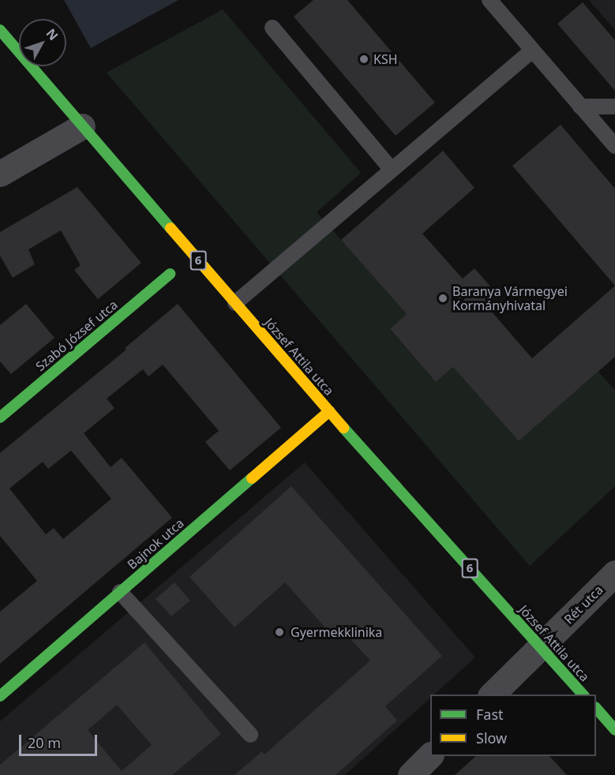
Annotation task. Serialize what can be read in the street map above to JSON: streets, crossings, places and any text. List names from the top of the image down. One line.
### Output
{"streets":{"main road":["6","Szabó József utca","József Attila utca","Bajnok utca"],"street":["Rét utca"]},"crossings":[["József Attila utca","Bajnok utca"],["József Attila utca","Rét utca"]],"places":["KSH","Baranya Vármegyei Kormányhivatal","Gyermekklinika"],"legend":["Fast","Slow"],"scale_bar":"20 m","north":"top right"}
